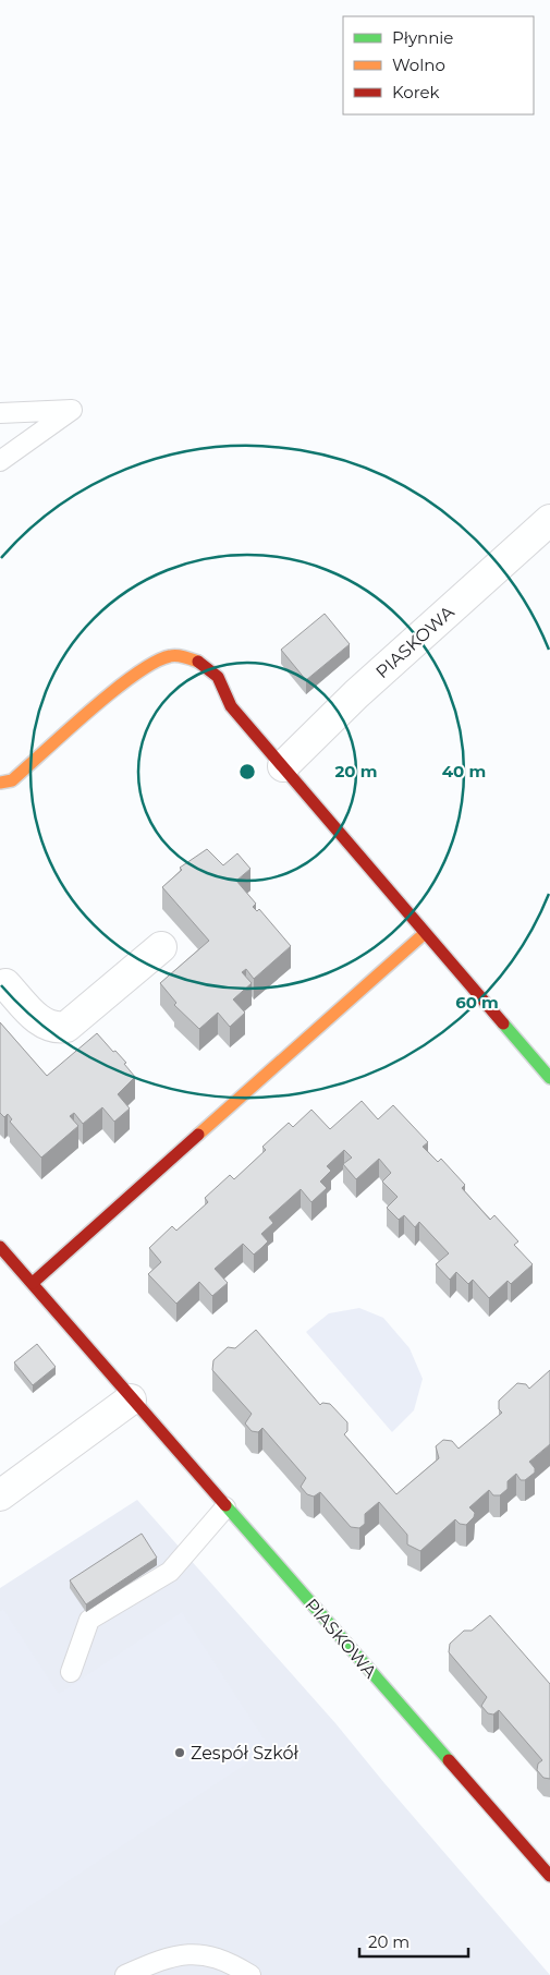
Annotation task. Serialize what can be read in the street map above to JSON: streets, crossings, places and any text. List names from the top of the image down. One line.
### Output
{"streets":{"street":["PIASKOWA"]},"places":["Zespół Szkół"],"legend":["Płynnie","Wolno","Korek"],"scale_bar":"20 m","rings":["20 m","40 m","60 m"]}
